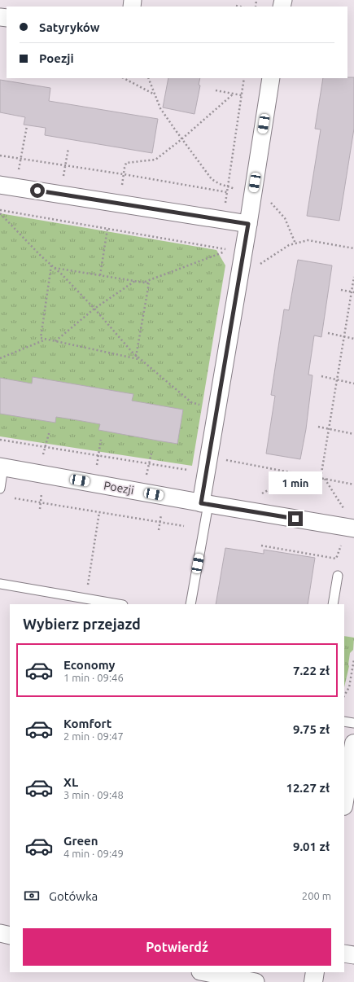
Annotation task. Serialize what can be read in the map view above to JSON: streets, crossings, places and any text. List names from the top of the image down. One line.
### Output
{"streets":{"street":["Poezji"]},"page":{"banner":["Satyryków","Poezji"],"bubble":"1 min","heading":"Wybierz przejazd","list":[{"name":"Economy","note":"1 min · 09:46","value":"7.22 zł"},{"name":"Komfort","note":"2 min · 09:47","value":"9.75 zł"},{"name":"XL","note":"3 min · 09:48","value":"12.27 zł"},{"name":"Green","note":"4 min · 09:49","value":"9.01 zł"}],"pay":["Gotówka","200 m"],"buttons":"Potwierdź"}}
